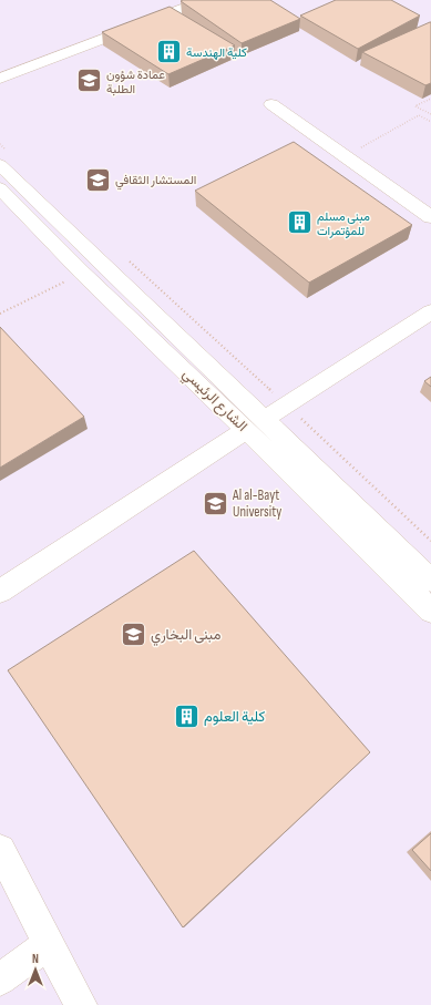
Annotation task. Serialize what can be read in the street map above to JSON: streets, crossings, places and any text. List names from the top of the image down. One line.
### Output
{"streets":{"street":["الشارع الرئيسي"]},"places":{"building":["كلية الهندسة","مبنى مسلم للمؤتمرات","كلية العلوم"],"school or university":["عمادة شؤون الطلبة","المستشار الثقافي","Al al-Bayt University","مبنى البخاري"]},"north":"top"}
